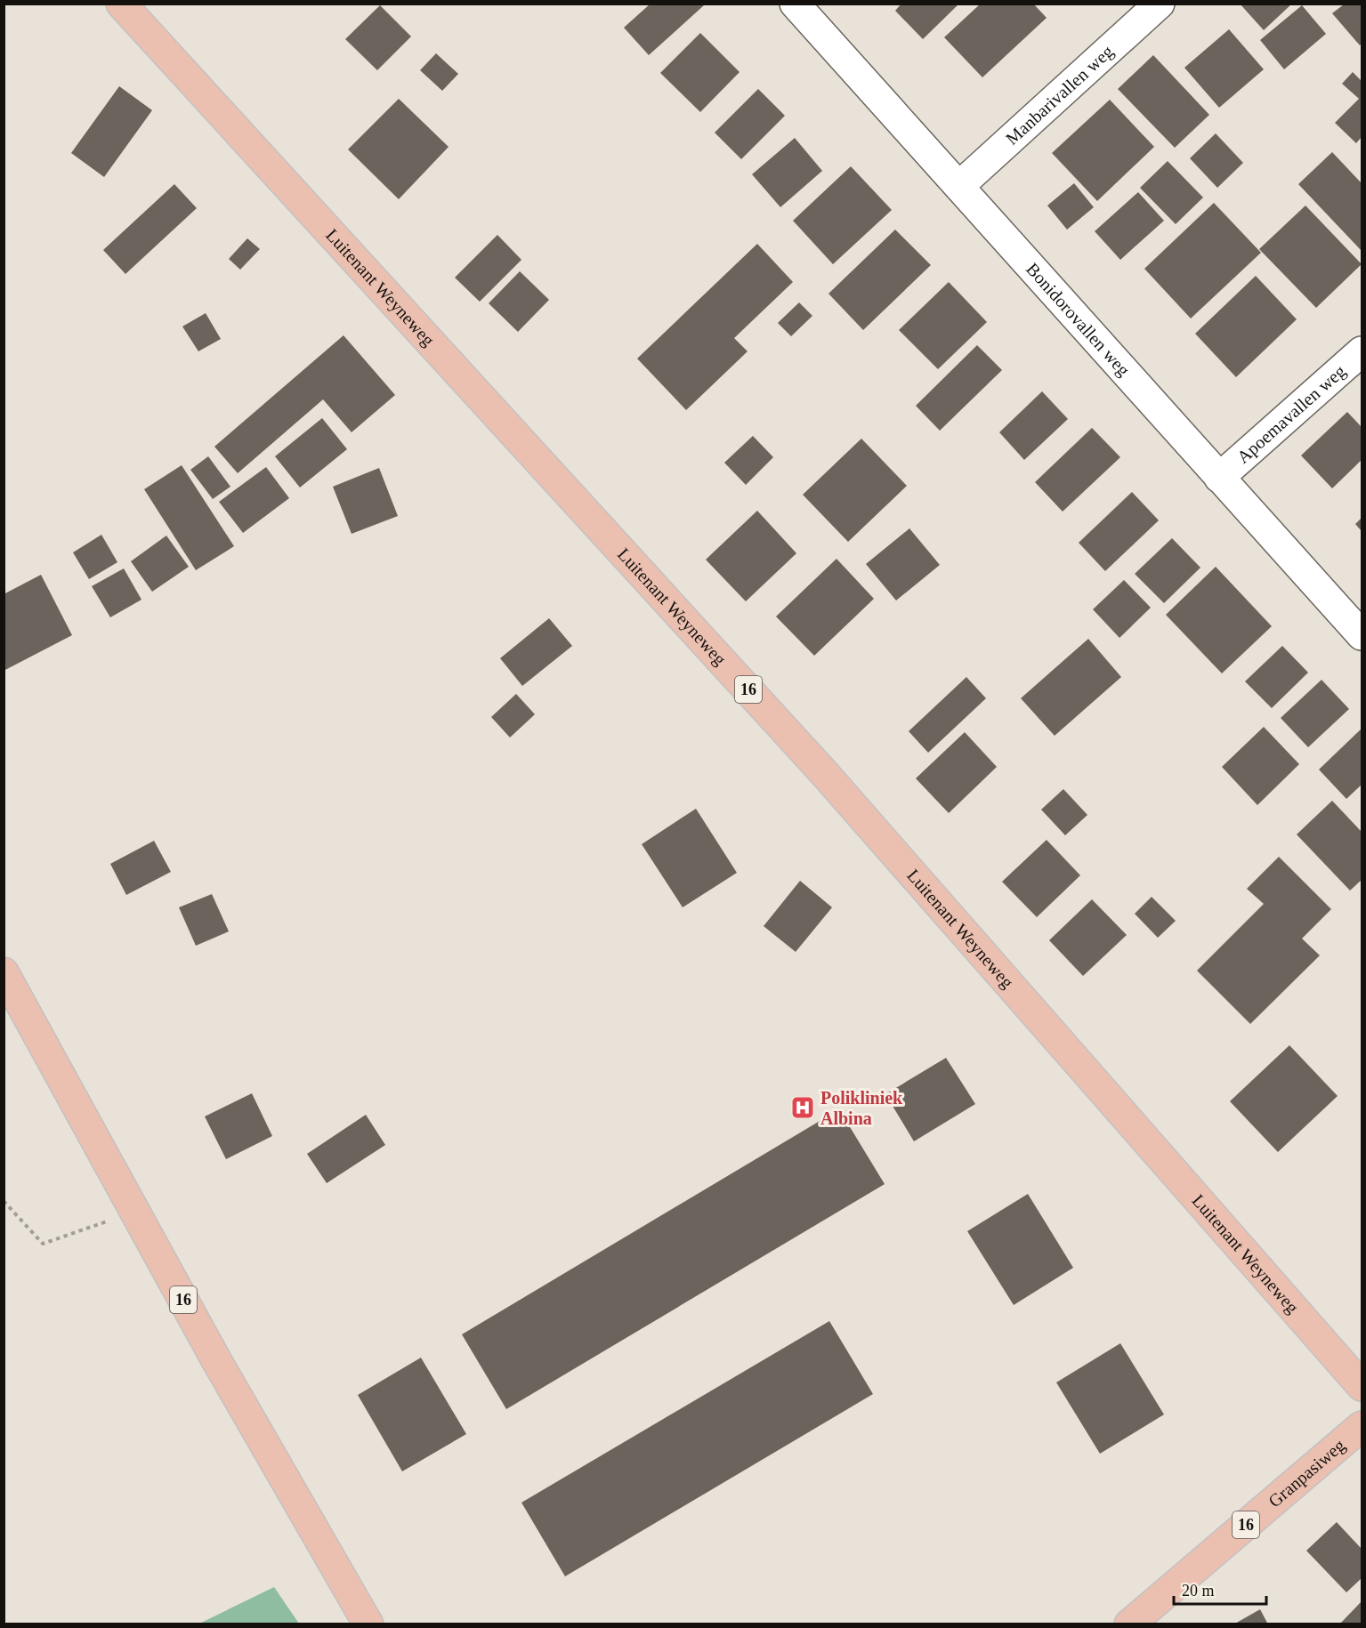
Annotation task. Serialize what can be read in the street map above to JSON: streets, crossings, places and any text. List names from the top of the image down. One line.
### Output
{"streets":{"main road":["Luitenant Weyneweg","16","Granpasiweg"],"street":["Manbarivallen weg","Bonidorovallen weg","Apoemavallen weg"]},"crossings":[["Manbarivallen weg","Bonidorovallen weg"],["Bonidorovallen weg","Apoemavallen weg"]],"places":{"hospital":["Polikliniek Albina"]},"scale_bar":"20 m"}
